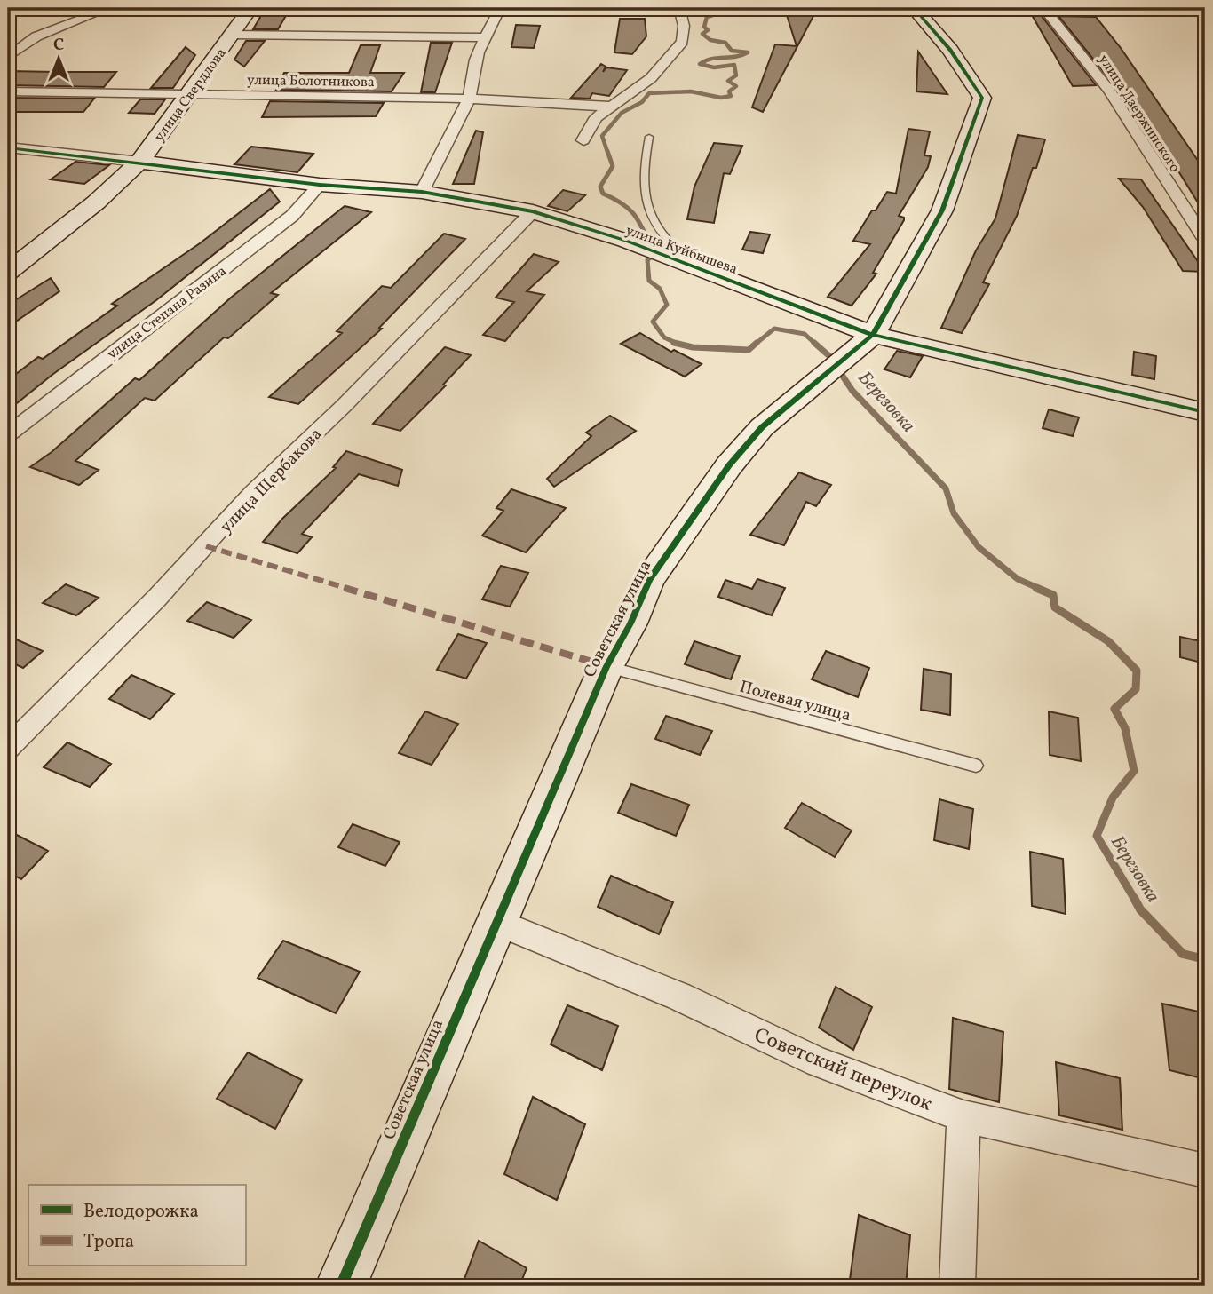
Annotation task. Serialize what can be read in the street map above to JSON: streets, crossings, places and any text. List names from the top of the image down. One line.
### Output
{"streets":{"street":["улица Болотникова","улица Свердлова","улица Дзержинского","улица Куйбышева","улица Степана Разина","улица Щербакова","Советская улица","Советский переулок"],"lane":["Полевая улица"]},"crossings":[["улица Болотникова","улица Свердлова"],["улица Свердлова","улица Куйбышева"],["улица Куйбышева","улица Степана Разина"],["улица Куйбышева","улица Щербакова"],["улица Куйбышева","Советская улица"],["Советская улица","Полевая улица"],["Советская улица","Советский переулок"]],"water":["Березовка"],"legend":["Велодорожка","Тропа"],"north":"top"}
